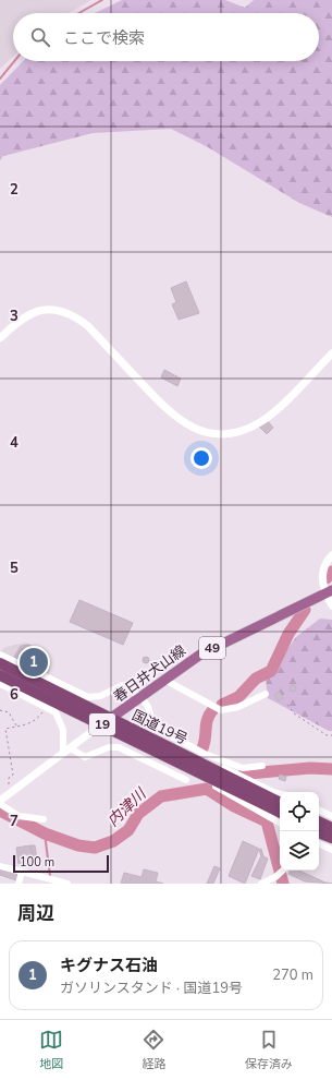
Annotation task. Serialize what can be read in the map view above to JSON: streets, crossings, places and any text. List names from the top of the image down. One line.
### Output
{"streets":{"highway":["19","国道19号"],"main road":["49","春日井犬山線"]},"crossings":[["春日井犬山線","国道19号"]],"water":["内津川"],"scale_bar":"100 m","page":{"search":"ここで検索","pins":"1","scale":"100 m","heading":"周辺","list":[{"mark":"1","name":"キグナス石油","note":"ガソリンスタンド · 国道19号","value":"270 m"}],"nav":["地図","経路","保存済み"]},"grid":{"rows":["2","3","4","5","6","7"]}}
